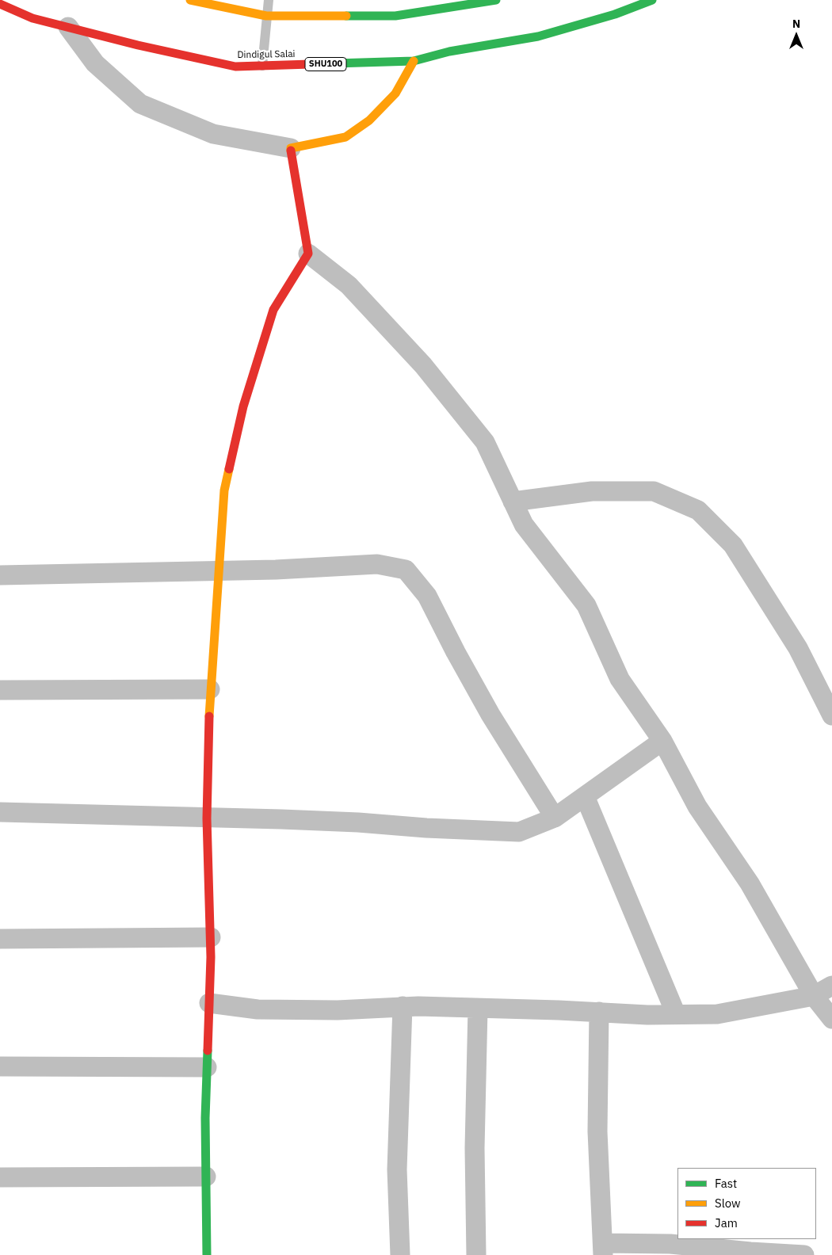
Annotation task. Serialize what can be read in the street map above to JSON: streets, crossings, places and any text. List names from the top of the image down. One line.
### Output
{"streets":{"street":["Dindigul Salai","SHU100"]},"legend":["Fast","Slow","Jam"],"north":"top"}
